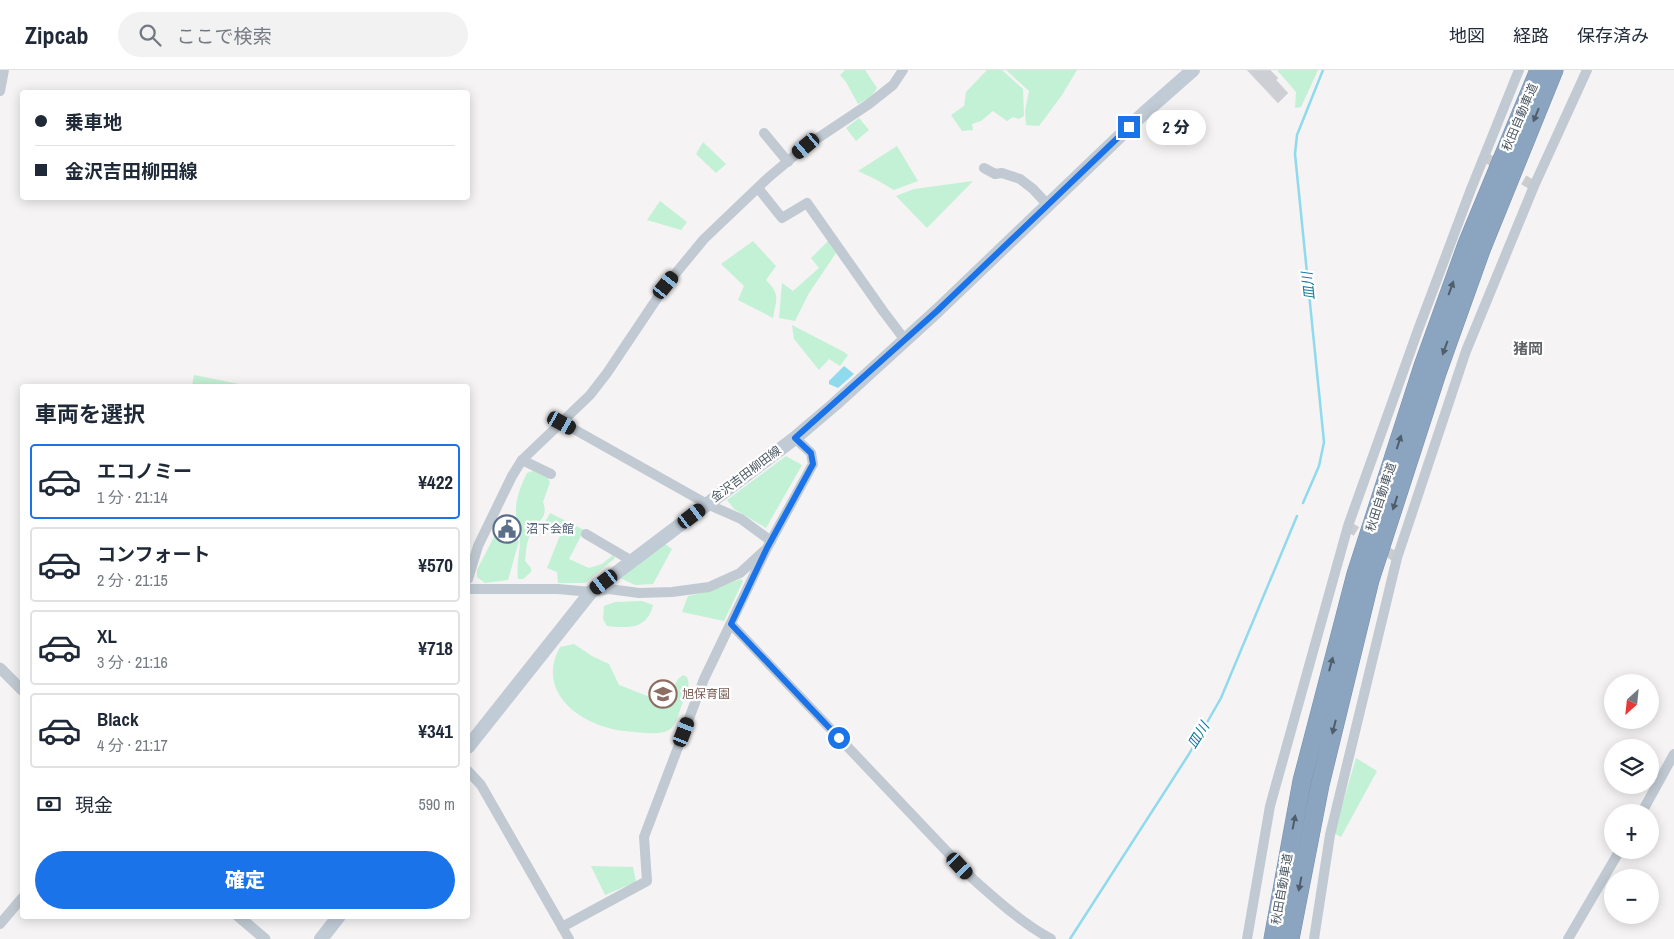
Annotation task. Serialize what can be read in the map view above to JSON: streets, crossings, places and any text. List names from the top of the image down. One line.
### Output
{"streets":{"highway":["秋田自動車道"],"main road":["金沢吉田柳田線"]},"districts":["猪岡"],"water":["皿川"],"places":{"public building":["沼下会館"],"school or university":["旭保育園"]},"north":"bottom left","page":{"header":"Zipcab","search":"ここで検索","nav":["地図","経路","保存済み"],"banner":["乗車地","金沢吉田柳田線"],"bubble":"2 分","heading":"車両を選択","list":[{"name":"エコノミー","note":"1 分 · 21:14","value":"¥422"},{"name":"コンフォート","note":"2 分 · 21:15","value":"¥570"},{"name":"XL","note":"3 分 · 21:16","value":"¥718"},{"name":"Black","note":"4 分 · 21:17","value":"¥341"}],"map_buttons":["+","−"],"pay":["現金","590 m"],"buttons":"確定"}}
